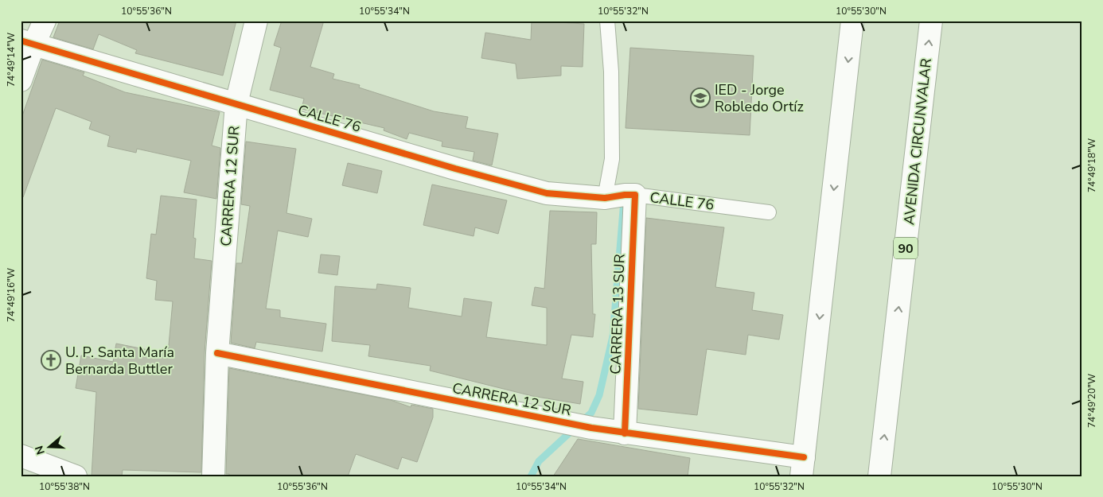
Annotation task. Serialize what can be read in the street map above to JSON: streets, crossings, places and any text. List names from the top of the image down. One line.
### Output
{"streets":{"main road":["CALLE 76","AVENIDA CIRCUNVALAR","CARRERA 12 SUR","90","CARRERA 13 SUR"]},"crossings":[["CALLE 76","CARRERA 12 SUR"],["CALLE 76","CARRERA 13 SUR"],["CARRERA 12 SUR","CARRERA 13 SUR"]],"places":{"school or university":["IED - Jorge Robledo Ortíz"],"church":["U. P. Santa María Bernarda Buttler"]},"north":"left","coordinates":["10°55'36\"N","10°55'34\"N","10°55'32\"N","10°55'30\"N","74°49'14\"W","74°49'18\"W","74°49'16\"W","74°49'20\"W","10°55'38\"N"]}
